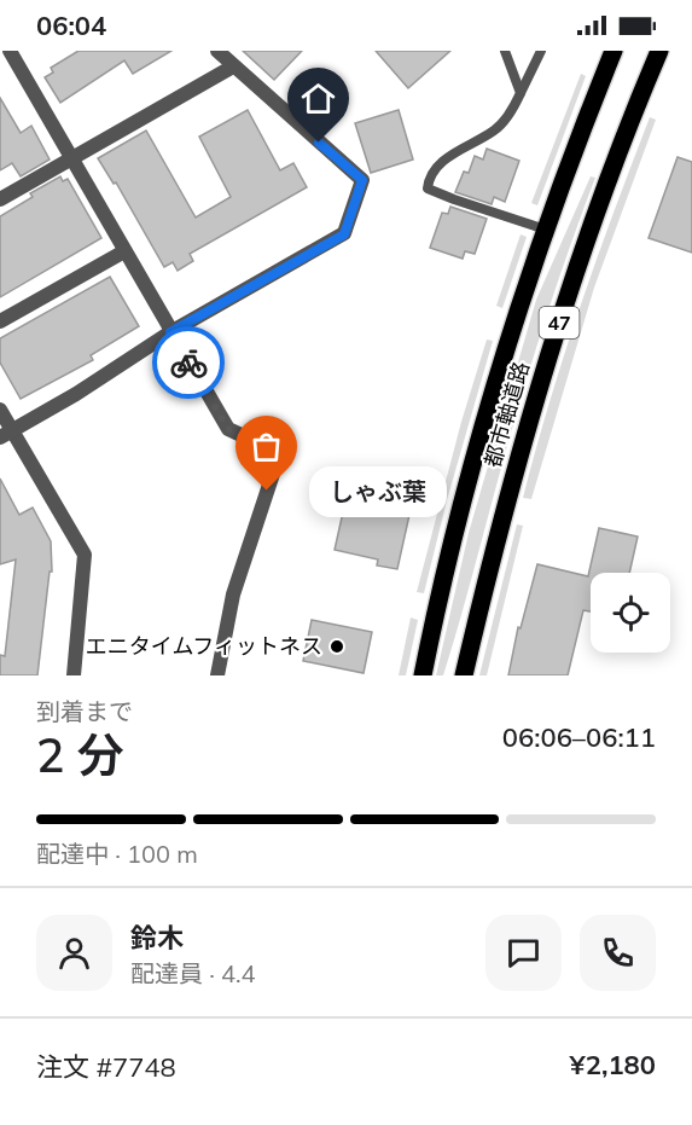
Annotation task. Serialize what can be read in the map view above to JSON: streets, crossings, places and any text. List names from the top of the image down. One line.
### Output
{"streets":{"main road":["47","都市軸道路"]},"places":["しゃぶ葉","エニタイムフィットネス"],"page":{"status":"06:04","bubble":"しゃぶ葉","heading":["2 分","到着まで","06:06–06:11"],"panel":["鈴木","配達員 · 4.4","注文 #7748","¥2,180"],"bar":"配達中 · 100 m"}}
